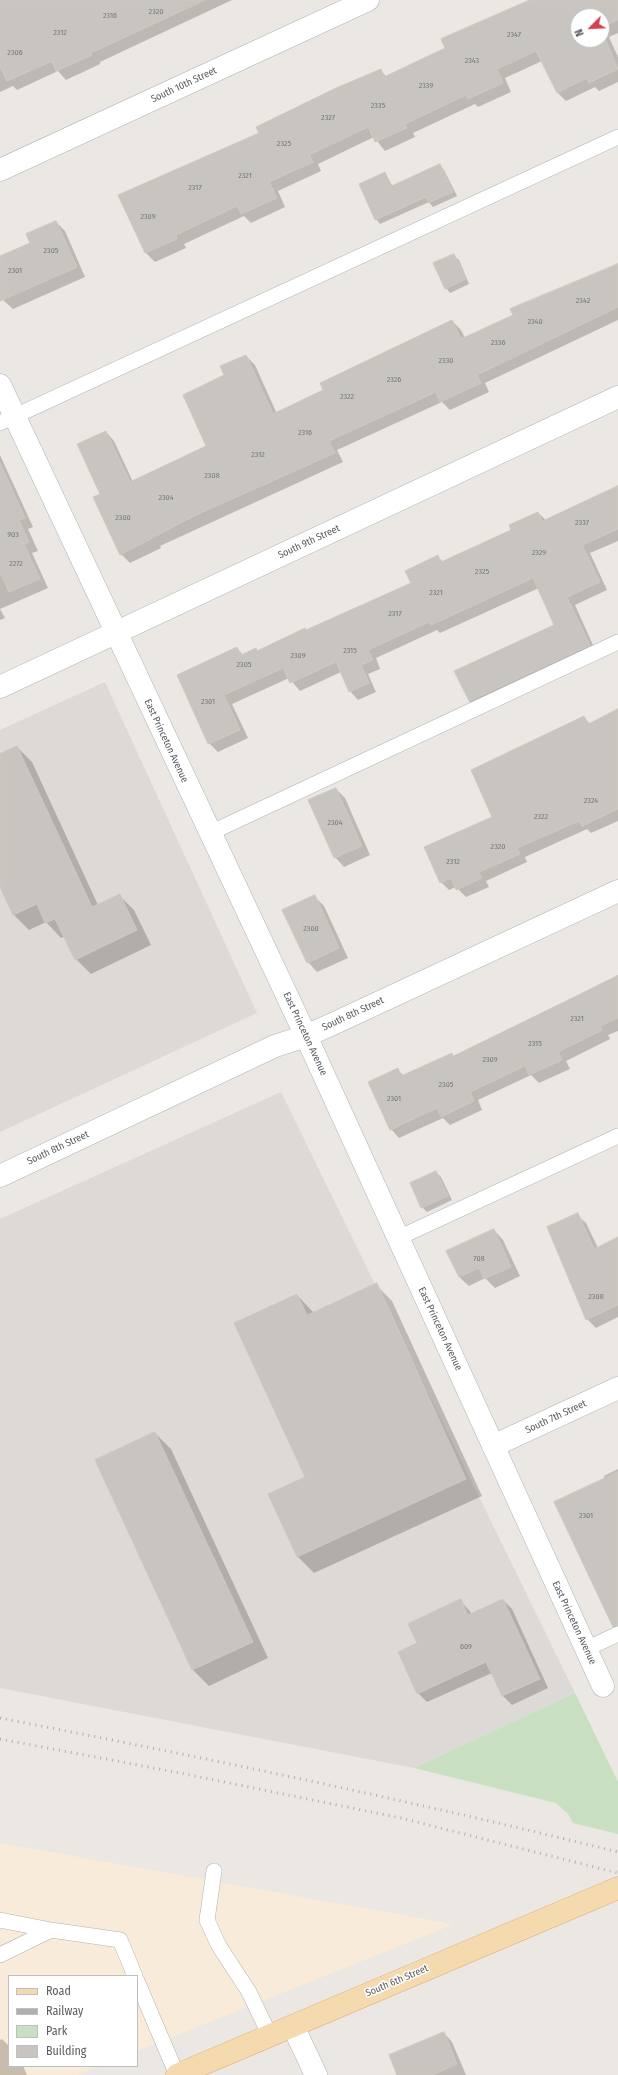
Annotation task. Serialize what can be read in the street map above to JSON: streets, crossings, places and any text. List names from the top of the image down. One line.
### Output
{"streets":{"main road":["South 6th Street"],"street":["South 10th Street","South 9th Street","East Princeton Avenue","South 8th Street","South 7th Street"]},"crossings":[["South 9th Street","East Princeton Avenue"],["East Princeton Avenue","South 8th Street"],["East Princeton Avenue","South 7th Street"]],"house_numbers":["2320","2316","2312","2347","2306","2343","2339","2335","2327","2325","2321","2317","2309","2305","2301","2342","2340","2336","2330","2326","2322","2316","2312","2308","2304","2300","2337","903","2329","2272","2325","2321","2317","2315","2309","2305","2301","2324","2322","2304","2320","2312","2300","2321","2315","2309","2305","2301","708","2308","2301","609"],"legend":["Road","Railway","Park","Building"],"north":"bottom left"}
